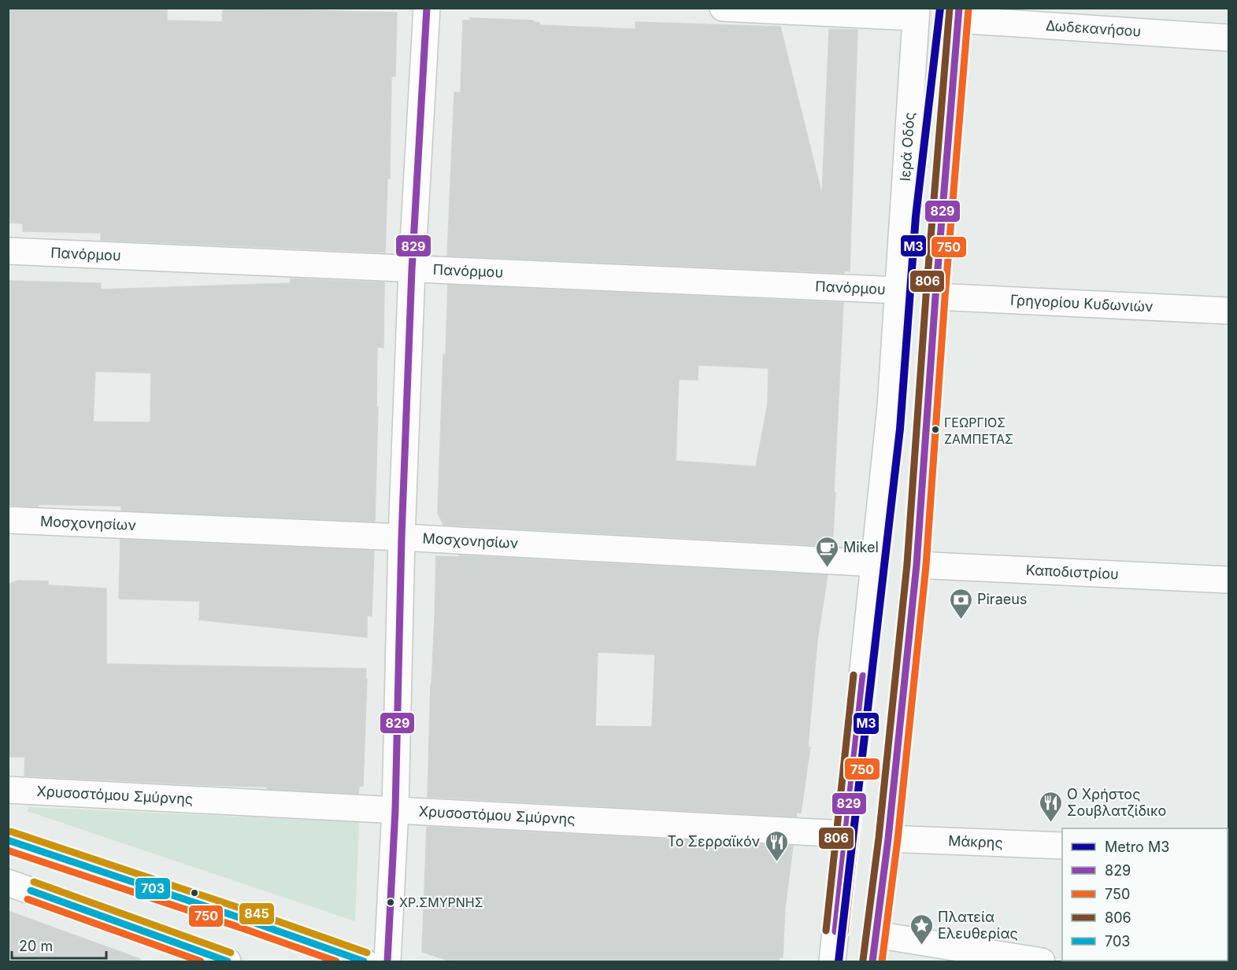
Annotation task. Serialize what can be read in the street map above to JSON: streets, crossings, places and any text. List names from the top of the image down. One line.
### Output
{"streets":{"street":["Δωδεκανήσου","Ιερά Οδός","Πανόρμου","Γρηγορίου Κυδωνιών","Μοσχονησίων","Καποδιστρίου","Χρυσοστόμου Σμύρνης","Μάκρης"]},"crossings":[["Ιερά Οδός","Πανόρμου"],["Ιερά Οδός","Μοσχονησίων"],["Ιερά Οδός","Χρυσοστόμου Σμύρνης"]],"places":{"other":["ΓΕΩΡΓΙΟΣ ΖΑΜΠΕΤΑΣ","ΧΡ.ΣΜΥΡΝΗΣ"],"cafe":["Mikel"],"bank":["Piraeus"],"restaurant":["Ο Χρήστος Σουβλατζίδικο","Το Σερραϊκόν"],"place":["Πλατεία Ελευθερίας"]},"lines":["metro line Μ3","transit line 829","transit line 806","transit line 750","transit line 845","transit line 703"],"legend":["Metro Μ3","829","750","806","703"],"scale_bar":"20 m"}
